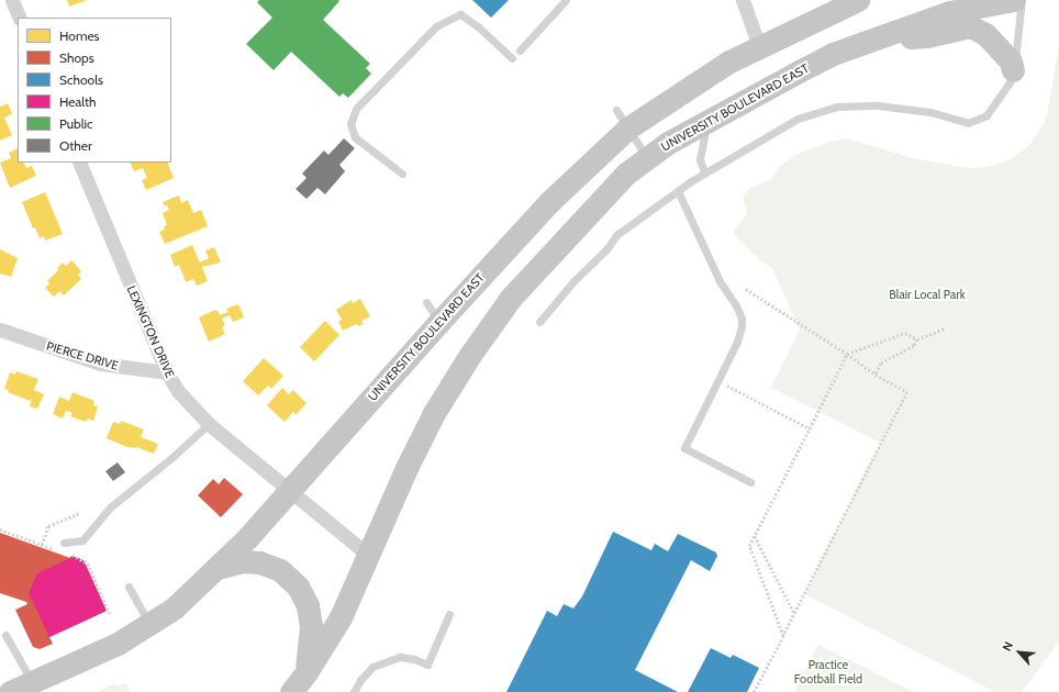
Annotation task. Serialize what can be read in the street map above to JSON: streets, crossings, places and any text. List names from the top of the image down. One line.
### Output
{"streets":{"main road":["UNIVERSITY BOULEVARD EAST"],"street":["LEXINGTON DRIVE","PIERCE DRIVE"]},"crossings":[["UNIVERSITY BOULEVARD EAST","LEXINGTON DRIVE"],["LEXINGTON DRIVE","PIERCE DRIVE"]],"parks":["Blair Local Park","Practice Football Field"],"legend":["Homes","Shops","Schools","Health","Public","Other"],"north":"top left"}
